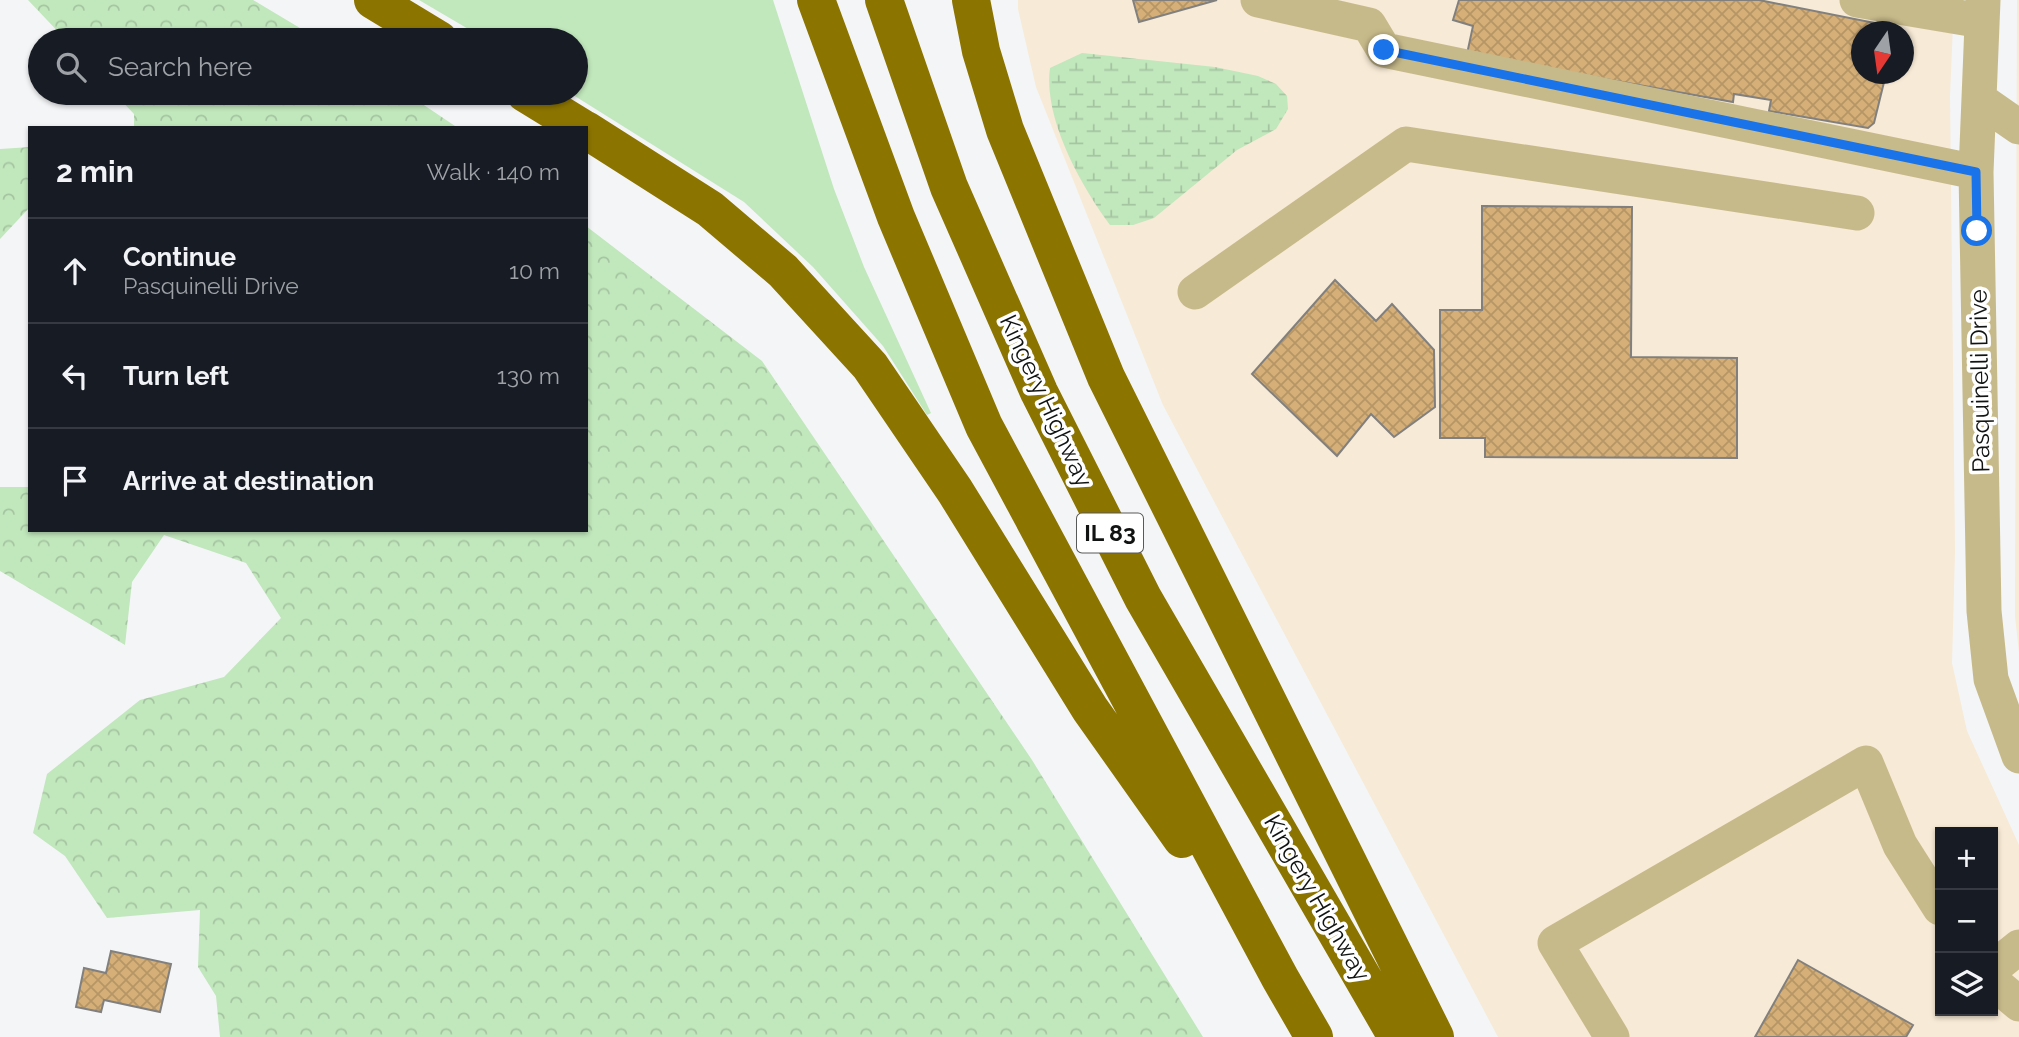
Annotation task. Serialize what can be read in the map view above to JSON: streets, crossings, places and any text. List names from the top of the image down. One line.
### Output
{"streets":{"highway":["Kingery Highway","IL 83"],"street":["Pasquinelli Drive"]},"north":"bottom","page":{"search":"Search here","heading":["2 min","Walk · 140 m"],"list":[["Continue","Pasquinelli Drive","10 m"],["Turn left","130 m"],"Arrive at destination"],"map_buttons":["+","−"]}}
